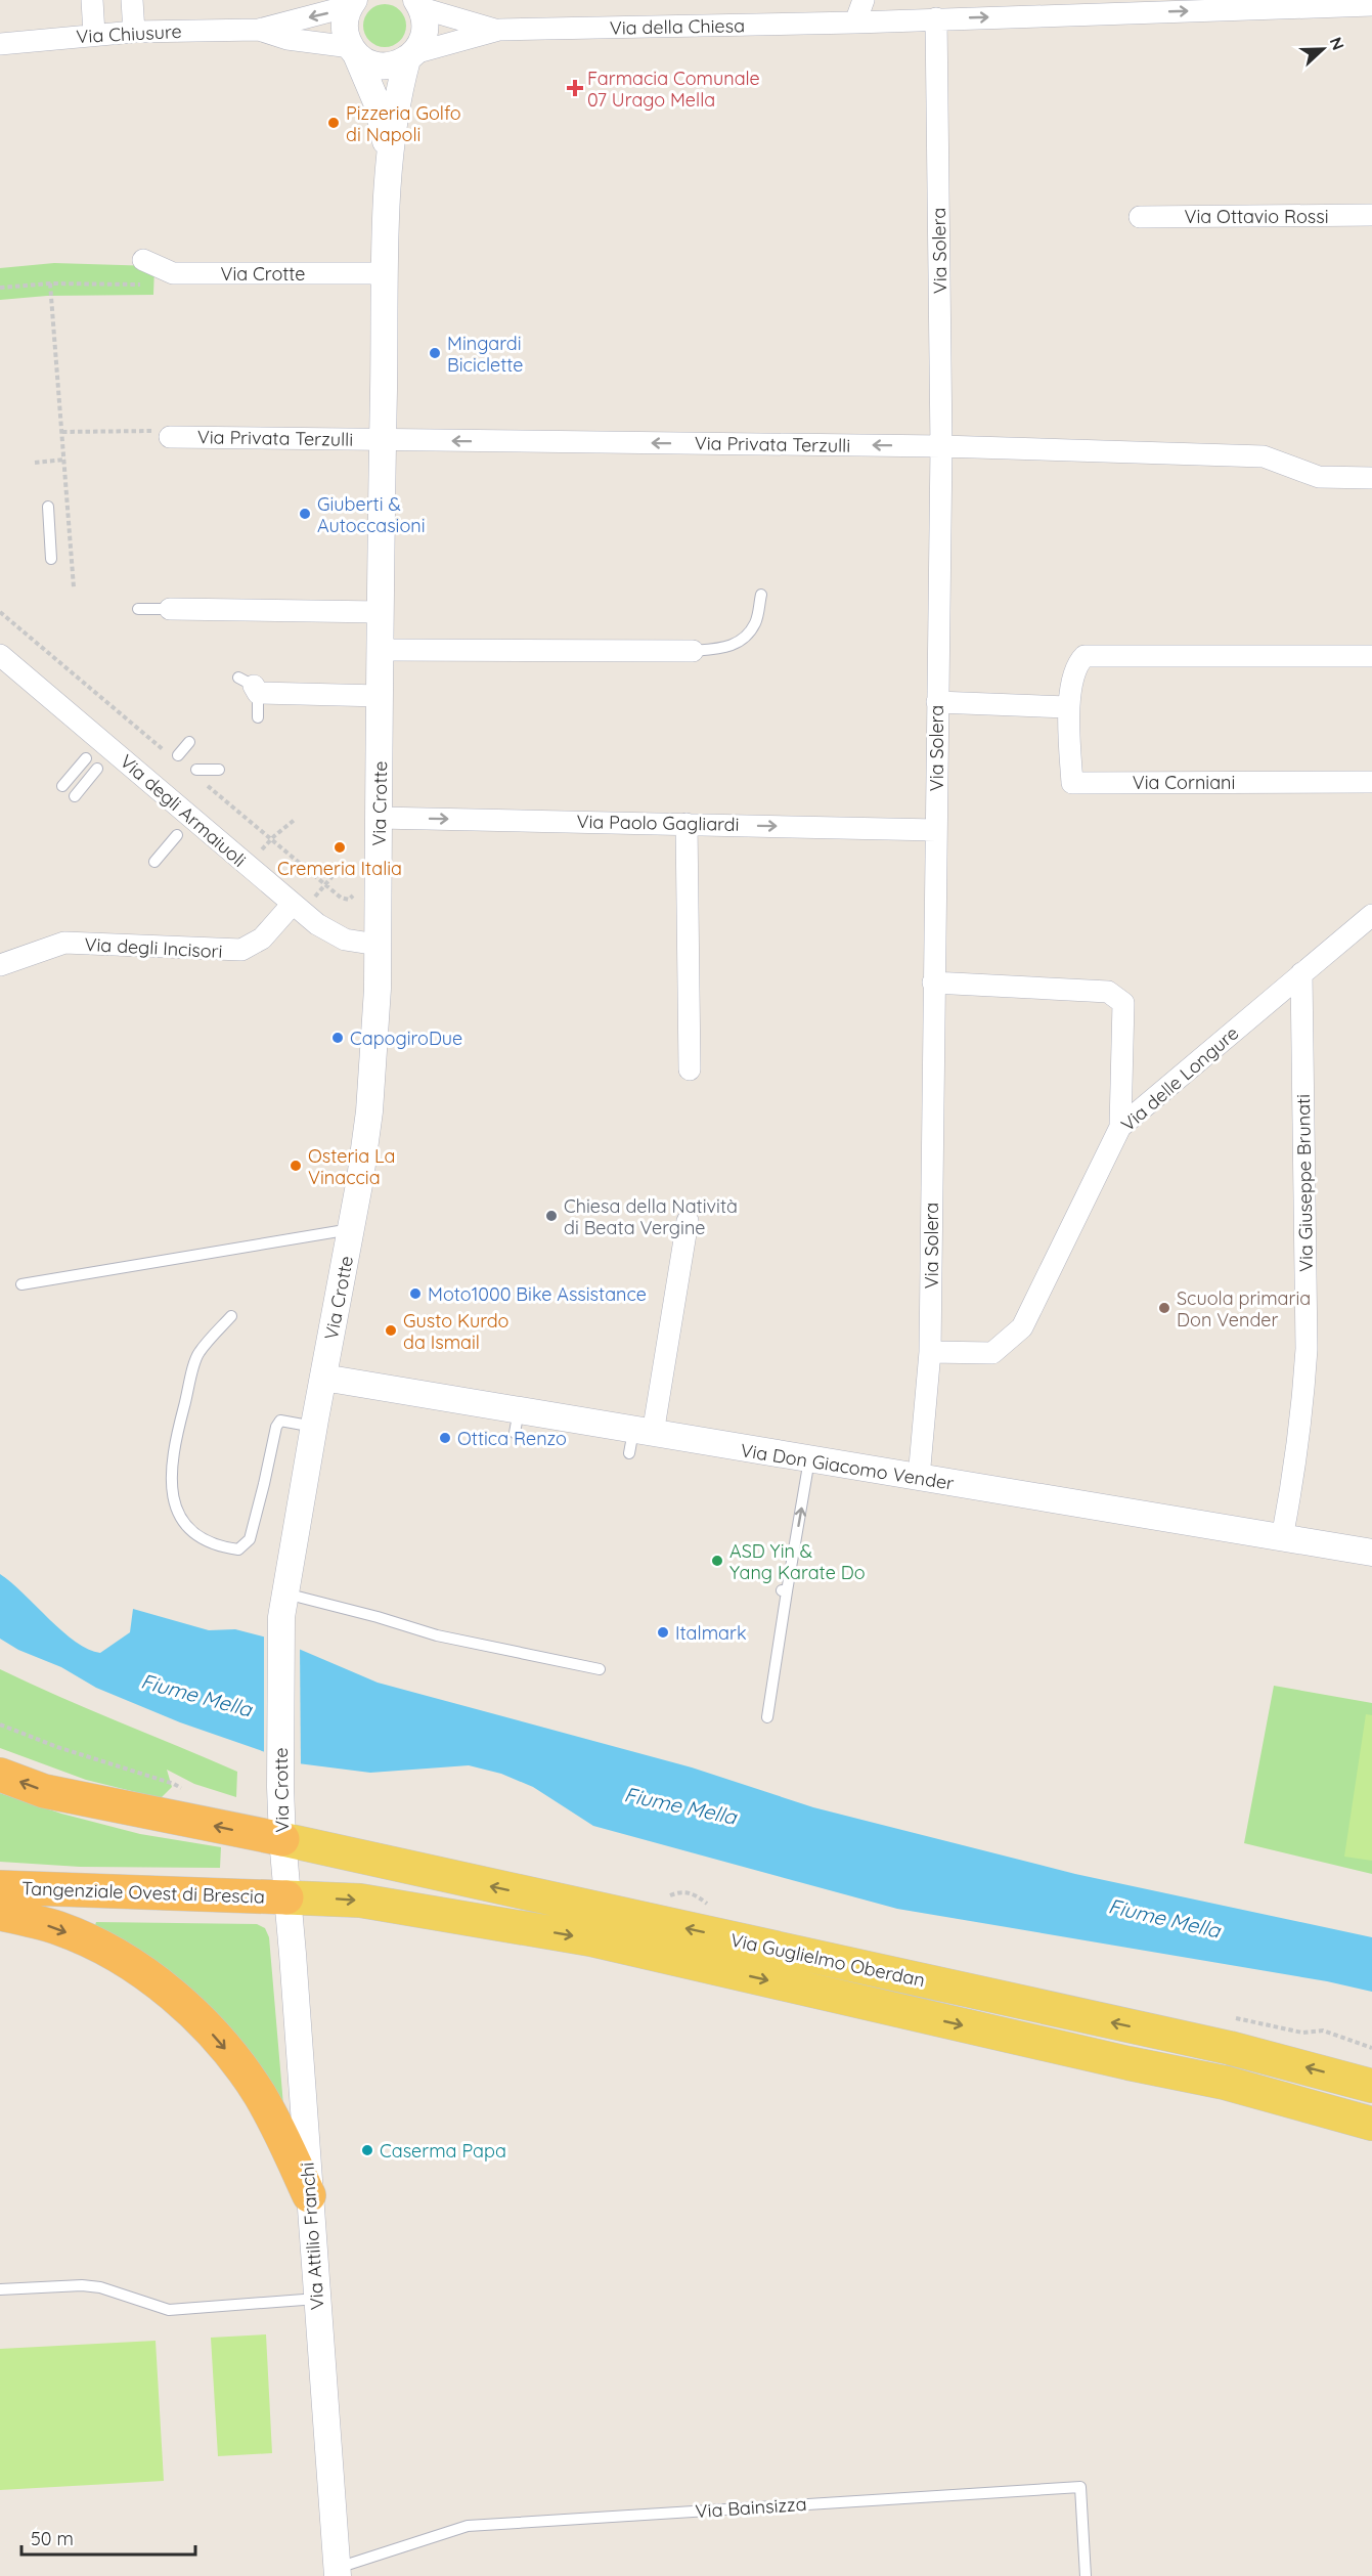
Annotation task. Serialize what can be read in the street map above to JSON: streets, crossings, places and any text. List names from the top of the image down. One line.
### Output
{"streets":{"highway":["Tangenziale Ovest di Brescia"],"main road":["Via Guglielmo Oberdan"],"street":["Via della Chiesa","Via Chiusure","Via Ottavio Rossi","Via Solera","Via Crotte","Via Privata Terzulli","Via Corniani","Via degli Armaiuoli","Via Paolo Gagliardi","Via degli Incisori","Via delle Longure","Via Giuseppe Brunati","Via Don Giacomo Vender","Via Attilio Franchi"],"lane":["Via Bainsizza"]},"crossings":[["Via della Chiesa","Via Solera"],["Via della Chiesa","Via Crotte"],["Via Chiusure","Via Crotte"],["Via Solera","Via Privata Terzulli"],["Via Solera","Via Paolo Gagliardi"],["Via Solera","Via delle Longure"],["Via Solera","Via Don Giacomo Vender"],["Via Crotte","Via Privata Terzulli"],["Via Crotte","Via degli Armaiuoli"],["Via Crotte","Via Paolo Gagliardi"],["Via Crotte","Via Don Giacomo Vender"],["Via Crotte","Tangenziale Ovest di Brescia"],["Via Crotte","Via Guglielmo Oberdan"],["Via Crotte","Via Attilio Franchi"],["Via degli Armaiuoli","Via degli Incisori"],["Via delle Longure","Via Giuseppe Brunati"],["Via Giuseppe Brunati","Via Don Giacomo Vender"],["Tangenziale Ovest di Brescia","Via Guglielmo Oberdan"],["Tangenziale Ovest di Brescia","Via Attilio Franchi"],["Via Guglielmo Oberdan","Via Attilio Franchi"],["Via Attilio Franchi","Via Bainsizza"]],"one_way":["Via della Chiesa","Via Privata Terzulli"],"water":["Fiume Mella"],"places":{"health":["Farmacia Comunale 07 Urago Mella"],"other":["Pizzeria Golfo di Napoli","Mingardi Biciclette","Giuberti & Autoccasioni","Cremeria Italia","CapogiroDue","Osteria La Vinaccia","Chiesa della Natività di Beata Vergine","Moto1000 Bike Assistance","Scuola primaria Don Vender","Gusto Kurdo da Ismail","Ottica Renzo","ASD Yin & Yang Karate Do","Italmark","Caserma Papa"]},"scale_bar":"50 m","north":"right"}
